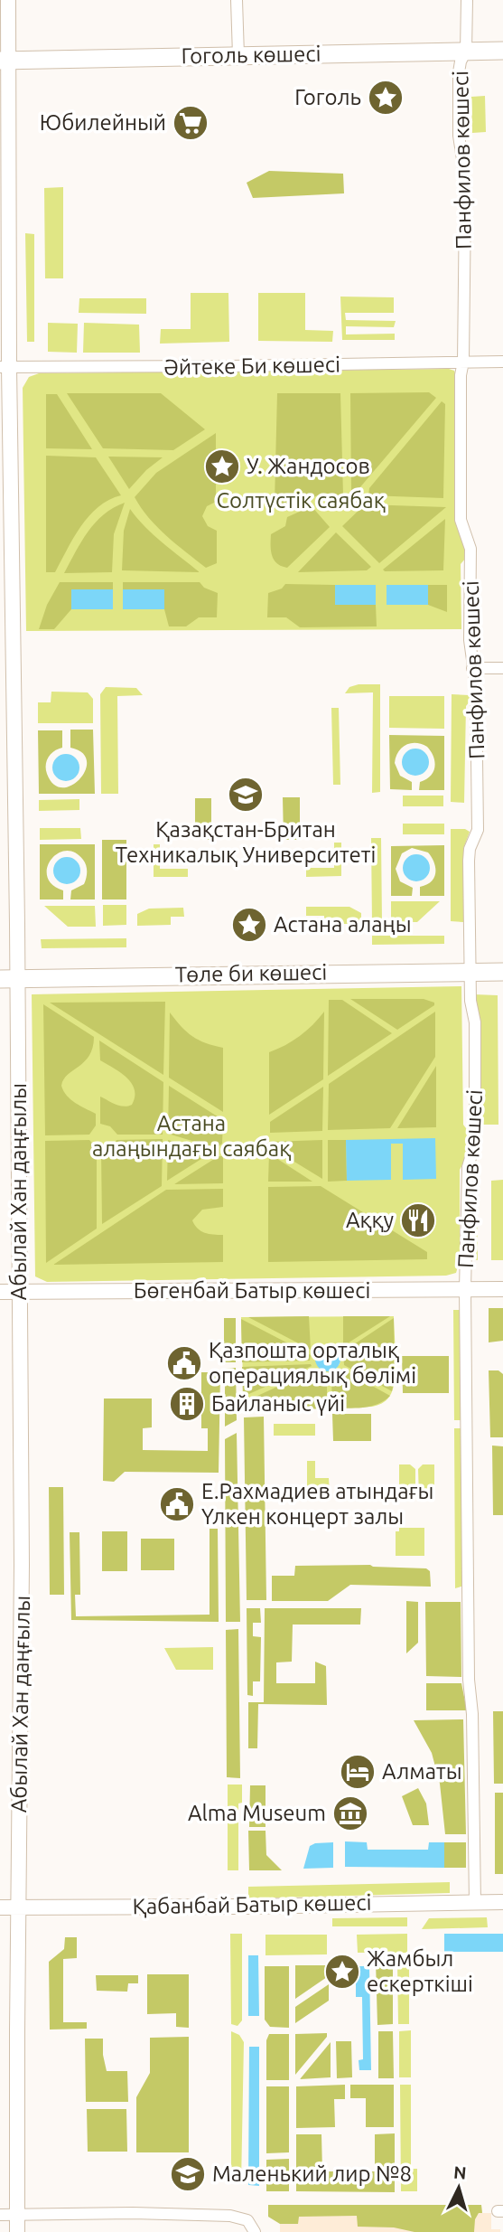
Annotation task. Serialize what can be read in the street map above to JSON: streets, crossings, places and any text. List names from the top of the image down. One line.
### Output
{"streets":{"main road":["Гоголь көшесі","Төле би көшесі"],"street":["Панфилов көшесі","Әйтеке Би көшесі","Абылай Хан даңғылы","Бөгенбай Батыр көшесі","Қабанбай Батыр көшесі"]},"crossings":[["Гоголь көшесі","Панфилов көшесі"],["Гоголь көшесі","Абылай Хан даңғылы"],["Панфилов көшесі","Әйтеке Би көшесі"],["Панфилов көшесі","Төле би көшесі"],["Панфилов көшесі","Бөгенбай Батыр көшесі"],["Панфилов көшесі","Қабанбай Батыр көшесі"],["Әйтеке Би көшесі","Абылай Хан даңғылы"],["Төле би көшесі","Абылай Хан даңғылы"],["Абылай Хан даңғылы","Бөгенбай Батыр көшесі"],["Абылай Хан даңғылы","Қабанбай Батыр көшесі"]],"parks":["Солтүстік саябақ","Астана алаңындағы саябақ"],"places":{"place":["Гоголь","У. Жандосов","Астана алаңы","Жамбыл ескерткіші"],"supermarket":["Юбилейный"],"school or university":["Қазақстан-Британ Техникалық Университеті","Маленький лир №8"],"restaurant":["Аққу"],"public building":["Қазпошта орталық операциялық бөлімі","Е.Рахмадиев атындағы Үлкен концерт залы"],"building":["Байланыс үйі"],"hotel":["Алматы"],"museum":["Alma Museum"]},"north":"top"}
